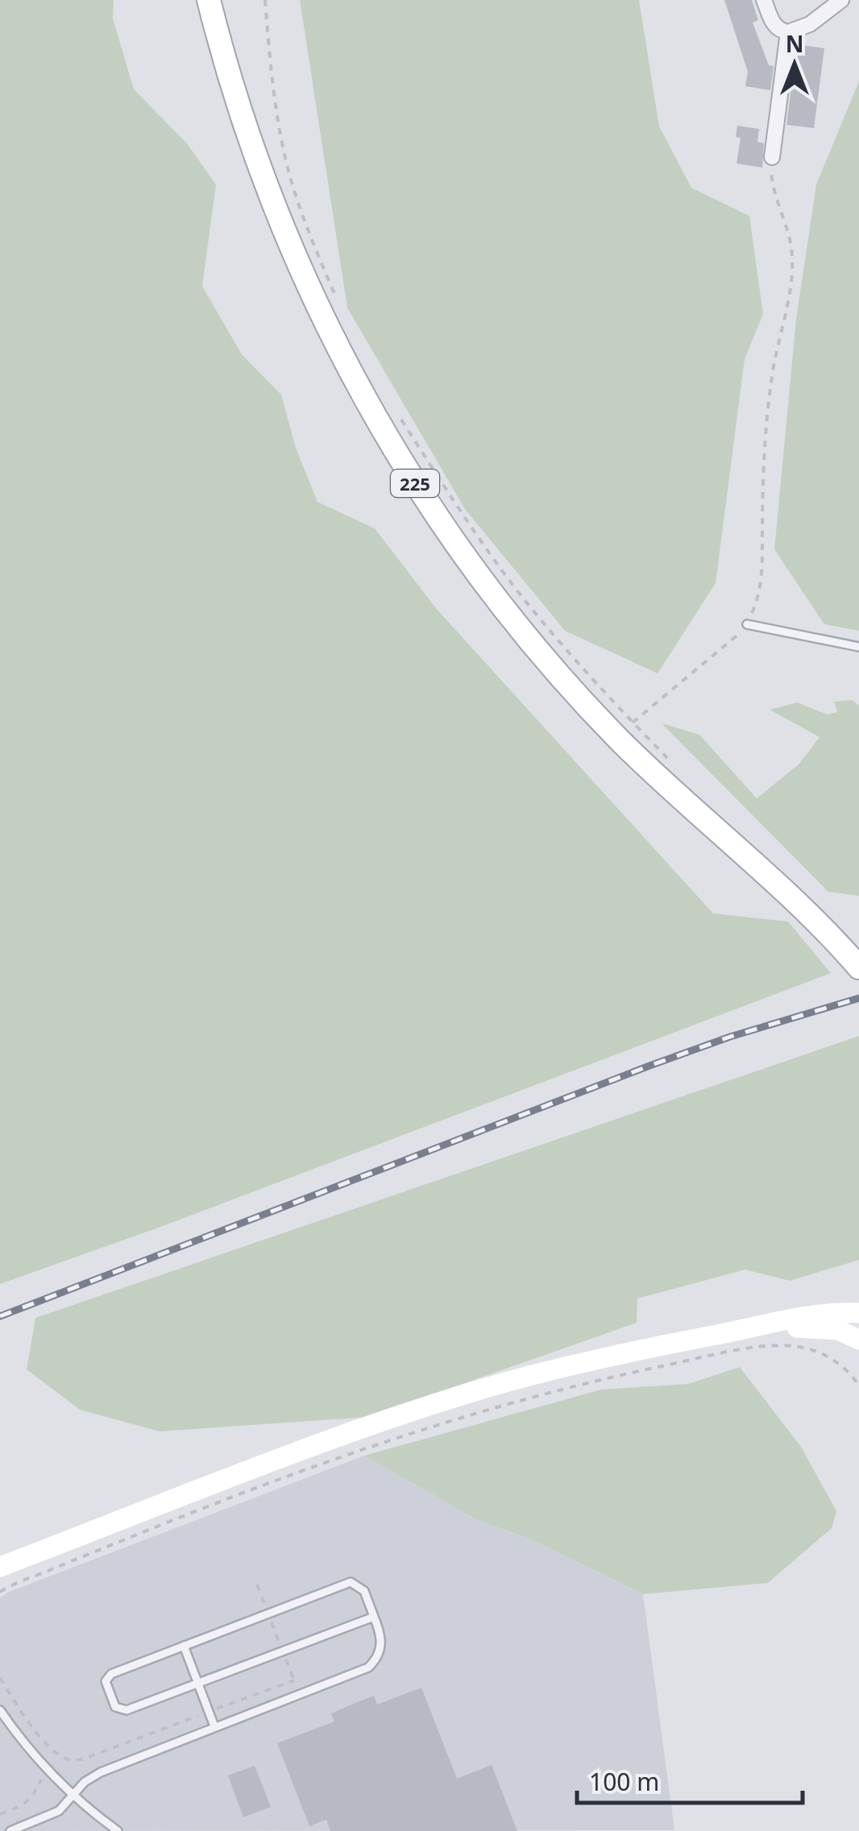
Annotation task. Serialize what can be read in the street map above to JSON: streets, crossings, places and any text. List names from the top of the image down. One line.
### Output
{"streets":{"main road":["225"]},"scale_bar":"100 m","north":"top"}
